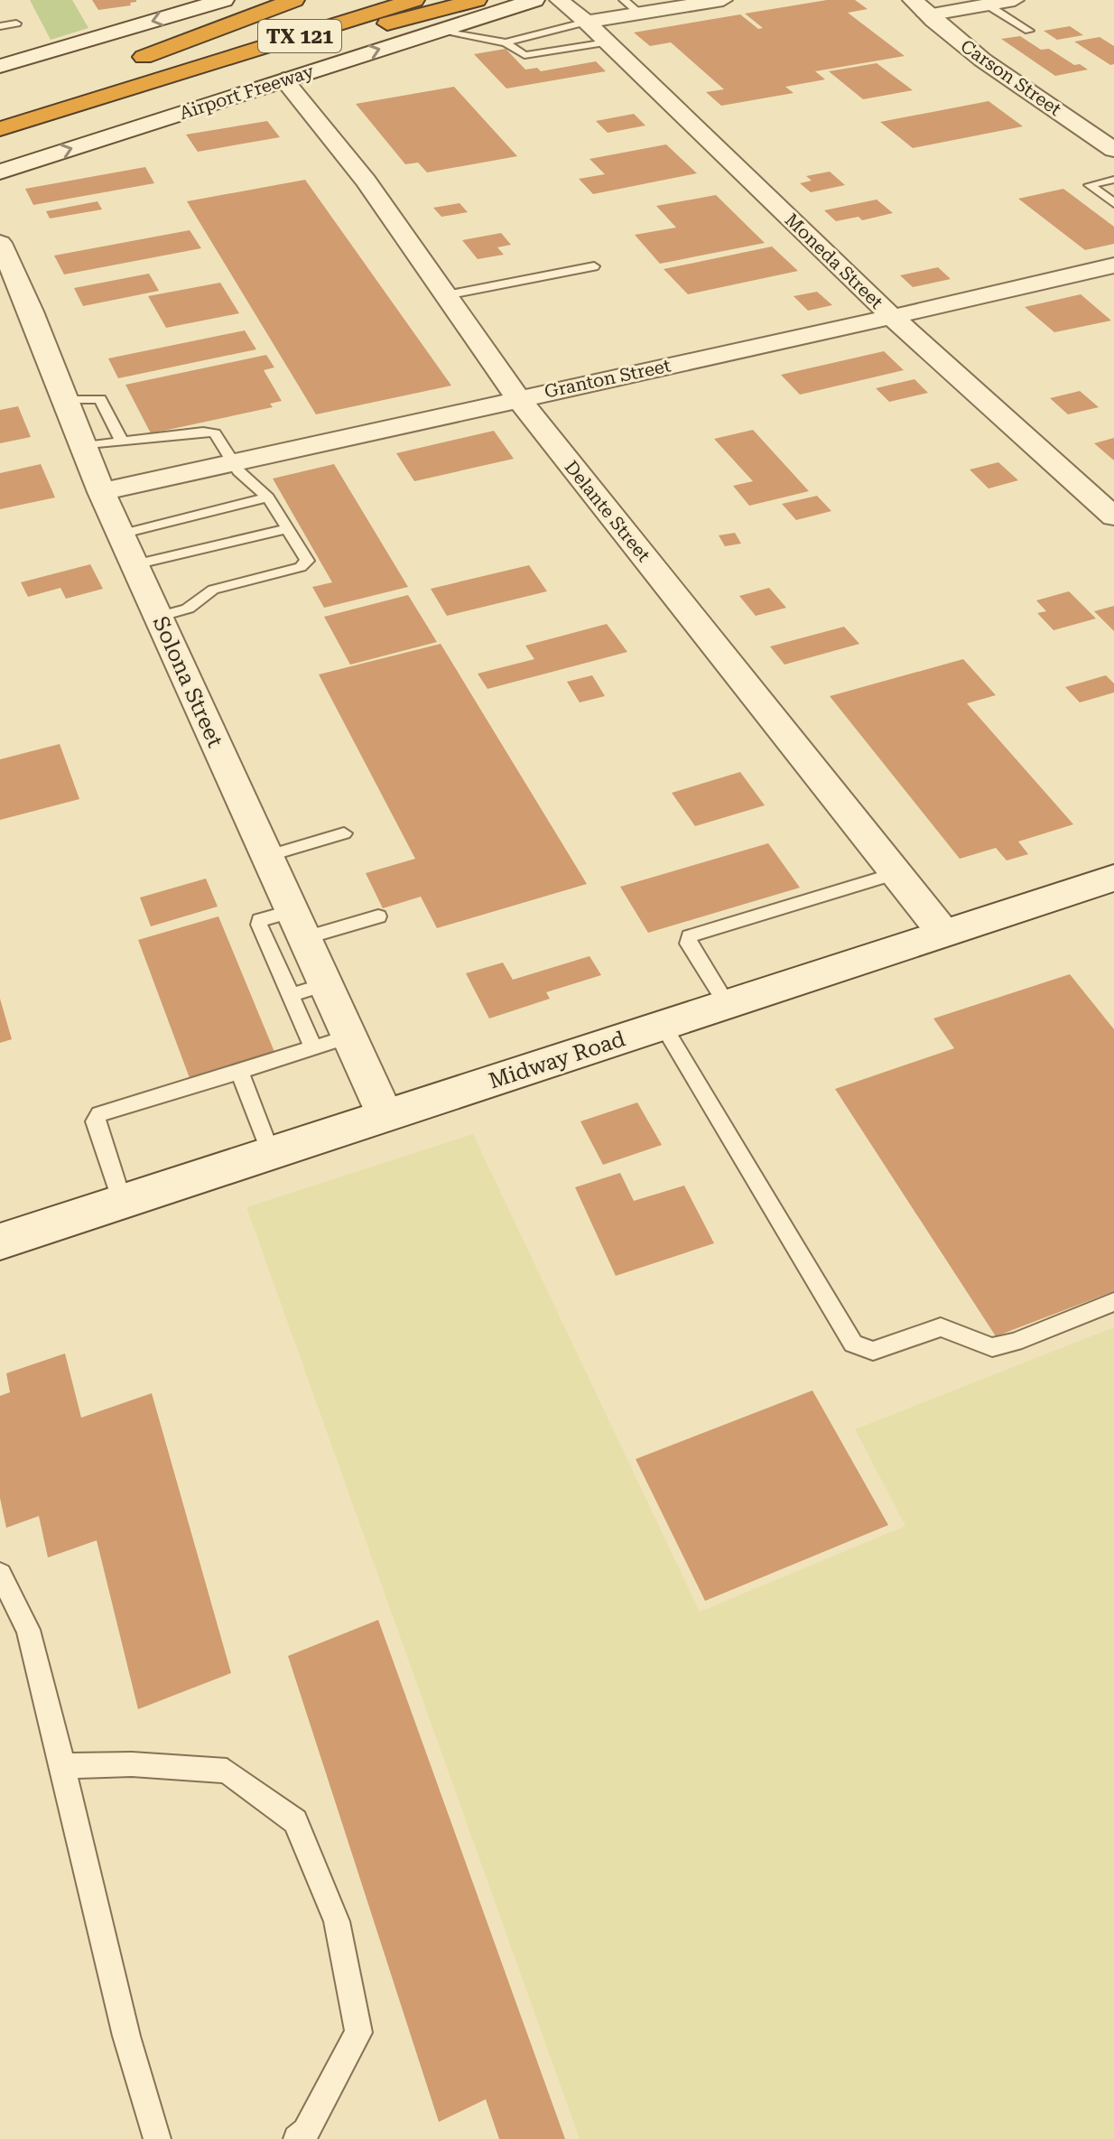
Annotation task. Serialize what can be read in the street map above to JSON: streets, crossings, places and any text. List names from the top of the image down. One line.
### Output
{"streets":{"highway":["TX 121","Airport Freeway"],"main road":["Carson Street","Midway Road"],"street":["Moneda Street","Granton Street","Delante Street","Solona Street"]},"crossings":[["Airport Freeway","Delante Street"],["Moneda Street","Granton Street"],["Granton Street","Delante Street"],["Granton Street","Solona Street"],["Delante Street","Midway Road"],["Solona Street","Midway Road"]]}
